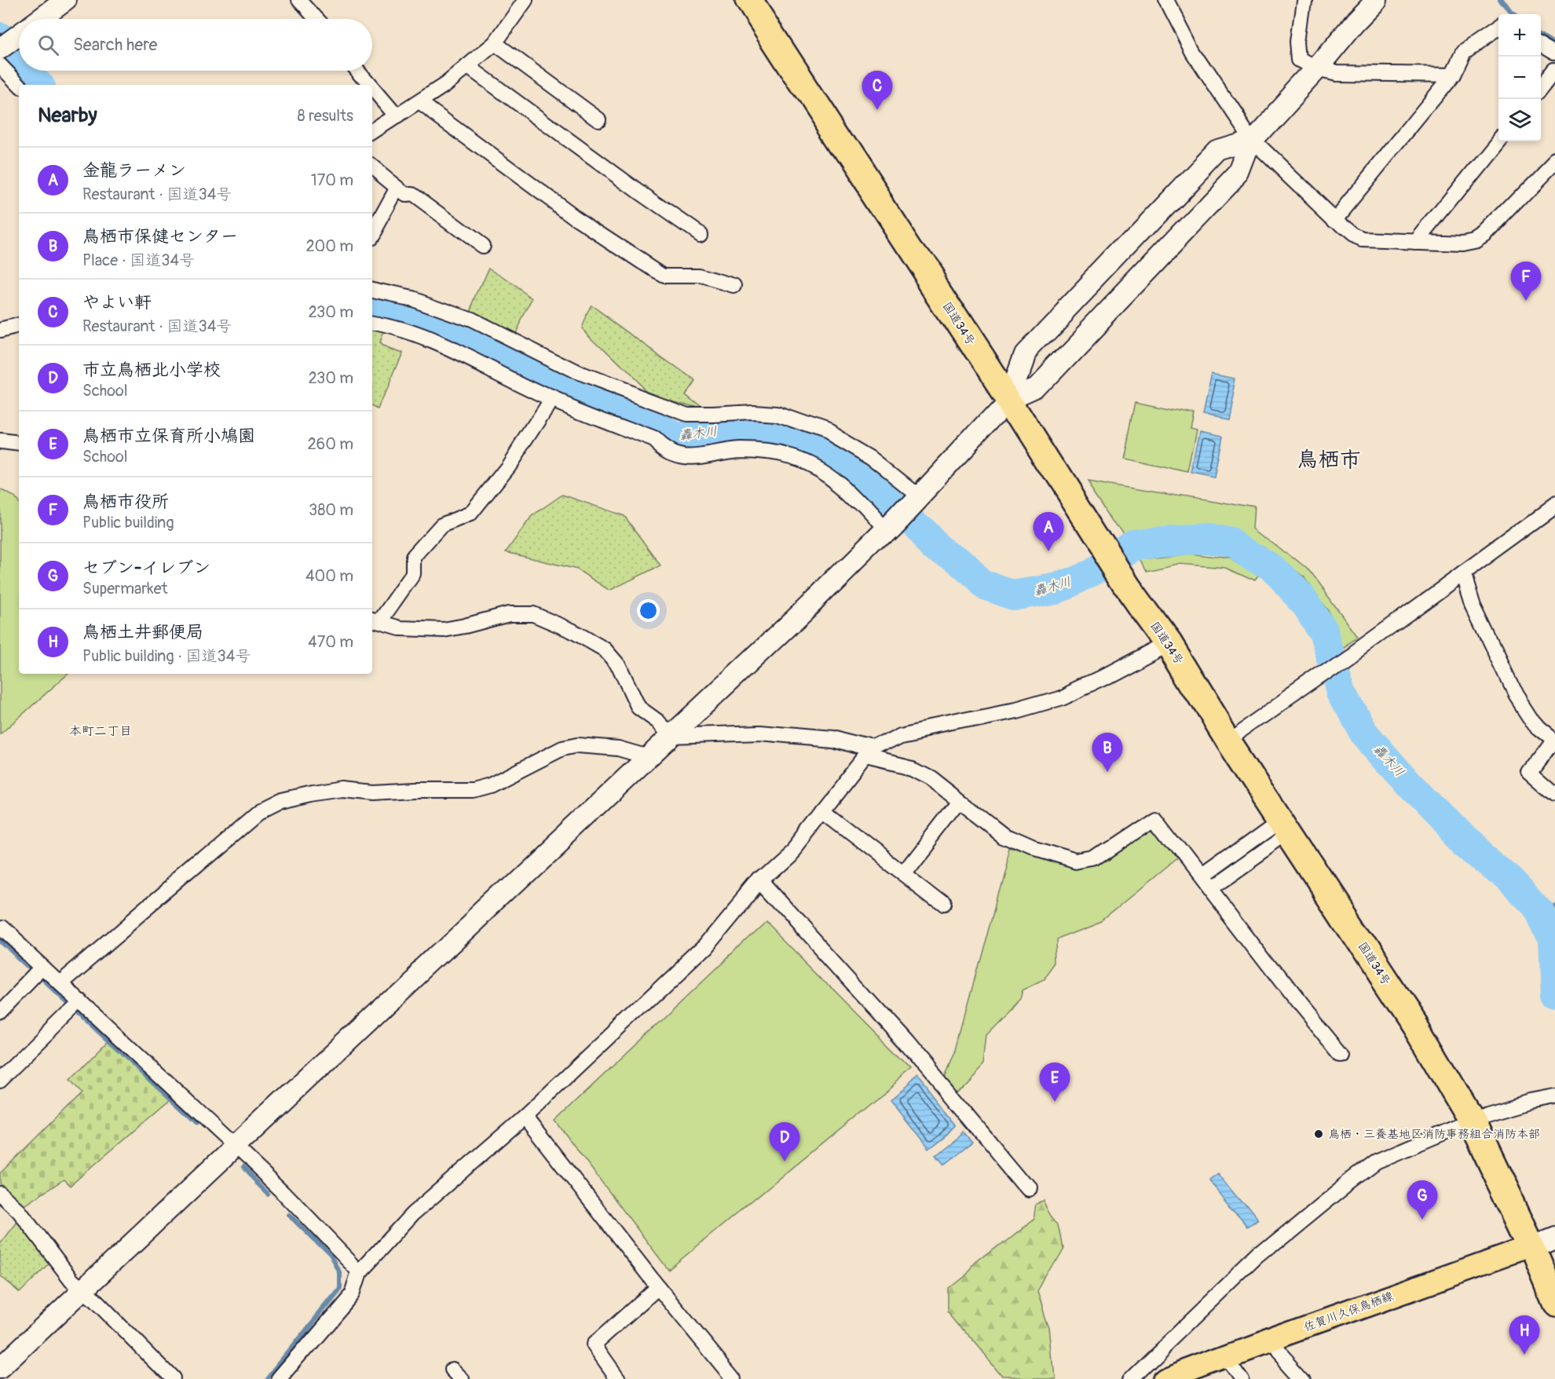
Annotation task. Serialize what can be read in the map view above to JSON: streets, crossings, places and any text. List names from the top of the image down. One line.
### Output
{"streets":{"highway":["国道34号"],"main road":["佐賀川久保鳥栖線"]},"crossings":[["国道34号","佐賀川久保鳥栖線"]],"districts":["鳥栖市","本町二丁目"],"water":["轟木川"],"places":["鳥栖・三養基地区消防事務組合消防本部"],"page":{"map_buttons":["+","−"],"search":"Search here","pins":["C","F","A","B","E","D","G","H"],"heading":["Nearby","8 results"],"list":[{"mark":"A","name":"金龍ラーメン","note":"Restaurant · 国道34号","value":"170 m"},{"mark":"B","name":"鳥栖市保健センター","note":"Place · 国道34号","value":"200 m"},{"mark":"C","name":"やよい軒","note":"Restaurant · 国道34号","value":"230 m"},{"mark":"D","name":"市立鳥栖北小学校","note":"School","value":"230 m"},{"mark":"E","name":"鳥栖市立保育所小鳩園","note":"School","value":"260 m"},{"mark":"F","name":"鳥栖市役所","note":"Public building","value":"380 m"},{"mark":"G","name":"セブン-イレブン","note":"Supermarket","value":"400 m"},{"mark":"H","name":"鳥栖土井郵便局","note":"Public building · 国道34号","value":"470 m"}]}}
